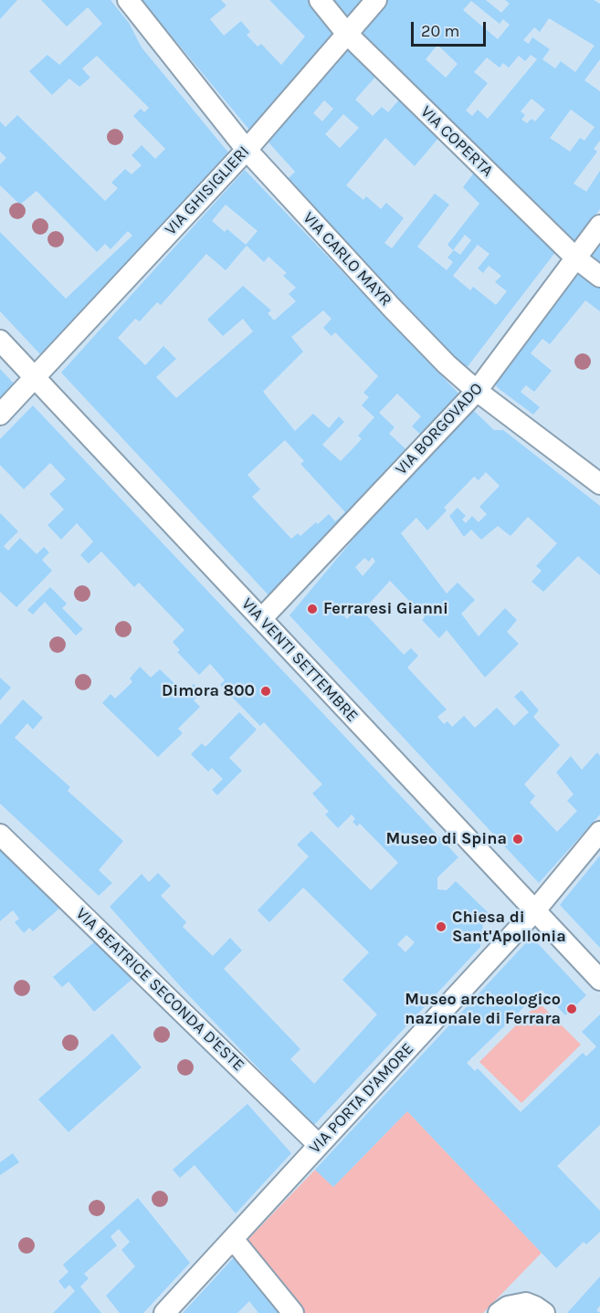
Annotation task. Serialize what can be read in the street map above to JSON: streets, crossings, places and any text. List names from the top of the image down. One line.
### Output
{"streets":{"street":["VIA COPERTA","VIA GHISIGLIERI","VIA CARLO MAYR","VIA BORGOVADO","VIA VENTI SETTEMBRE","VIA BEATRICE SECONDA D'ESTE","VIA PORTA D'AMORE"]},"crossings":[["VIA COPERTA","VIA GHISIGLIERI"],["VIA COPERTA","VIA BORGOVADO"],["VIA GHISIGLIERI","VIA CARLO MAYR"],["VIA GHISIGLIERI","VIA VENTI SETTEMBRE"],["VIA CARLO MAYR","VIA BORGOVADO"],["VIA BORGOVADO","VIA VENTI SETTEMBRE"],["VIA VENTI SETTEMBRE","VIA PORTA D'AMORE"],["VIA BEATRICE SECONDA D'ESTE","VIA PORTA D'AMORE"]],"places":["Ferraresi Gianni","Dimora 800","Museo di Spina","Chiesa di Sant'Apollonia","Museo archeologico nazionale di Ferrara"],"scale_bar":"20 m"}
